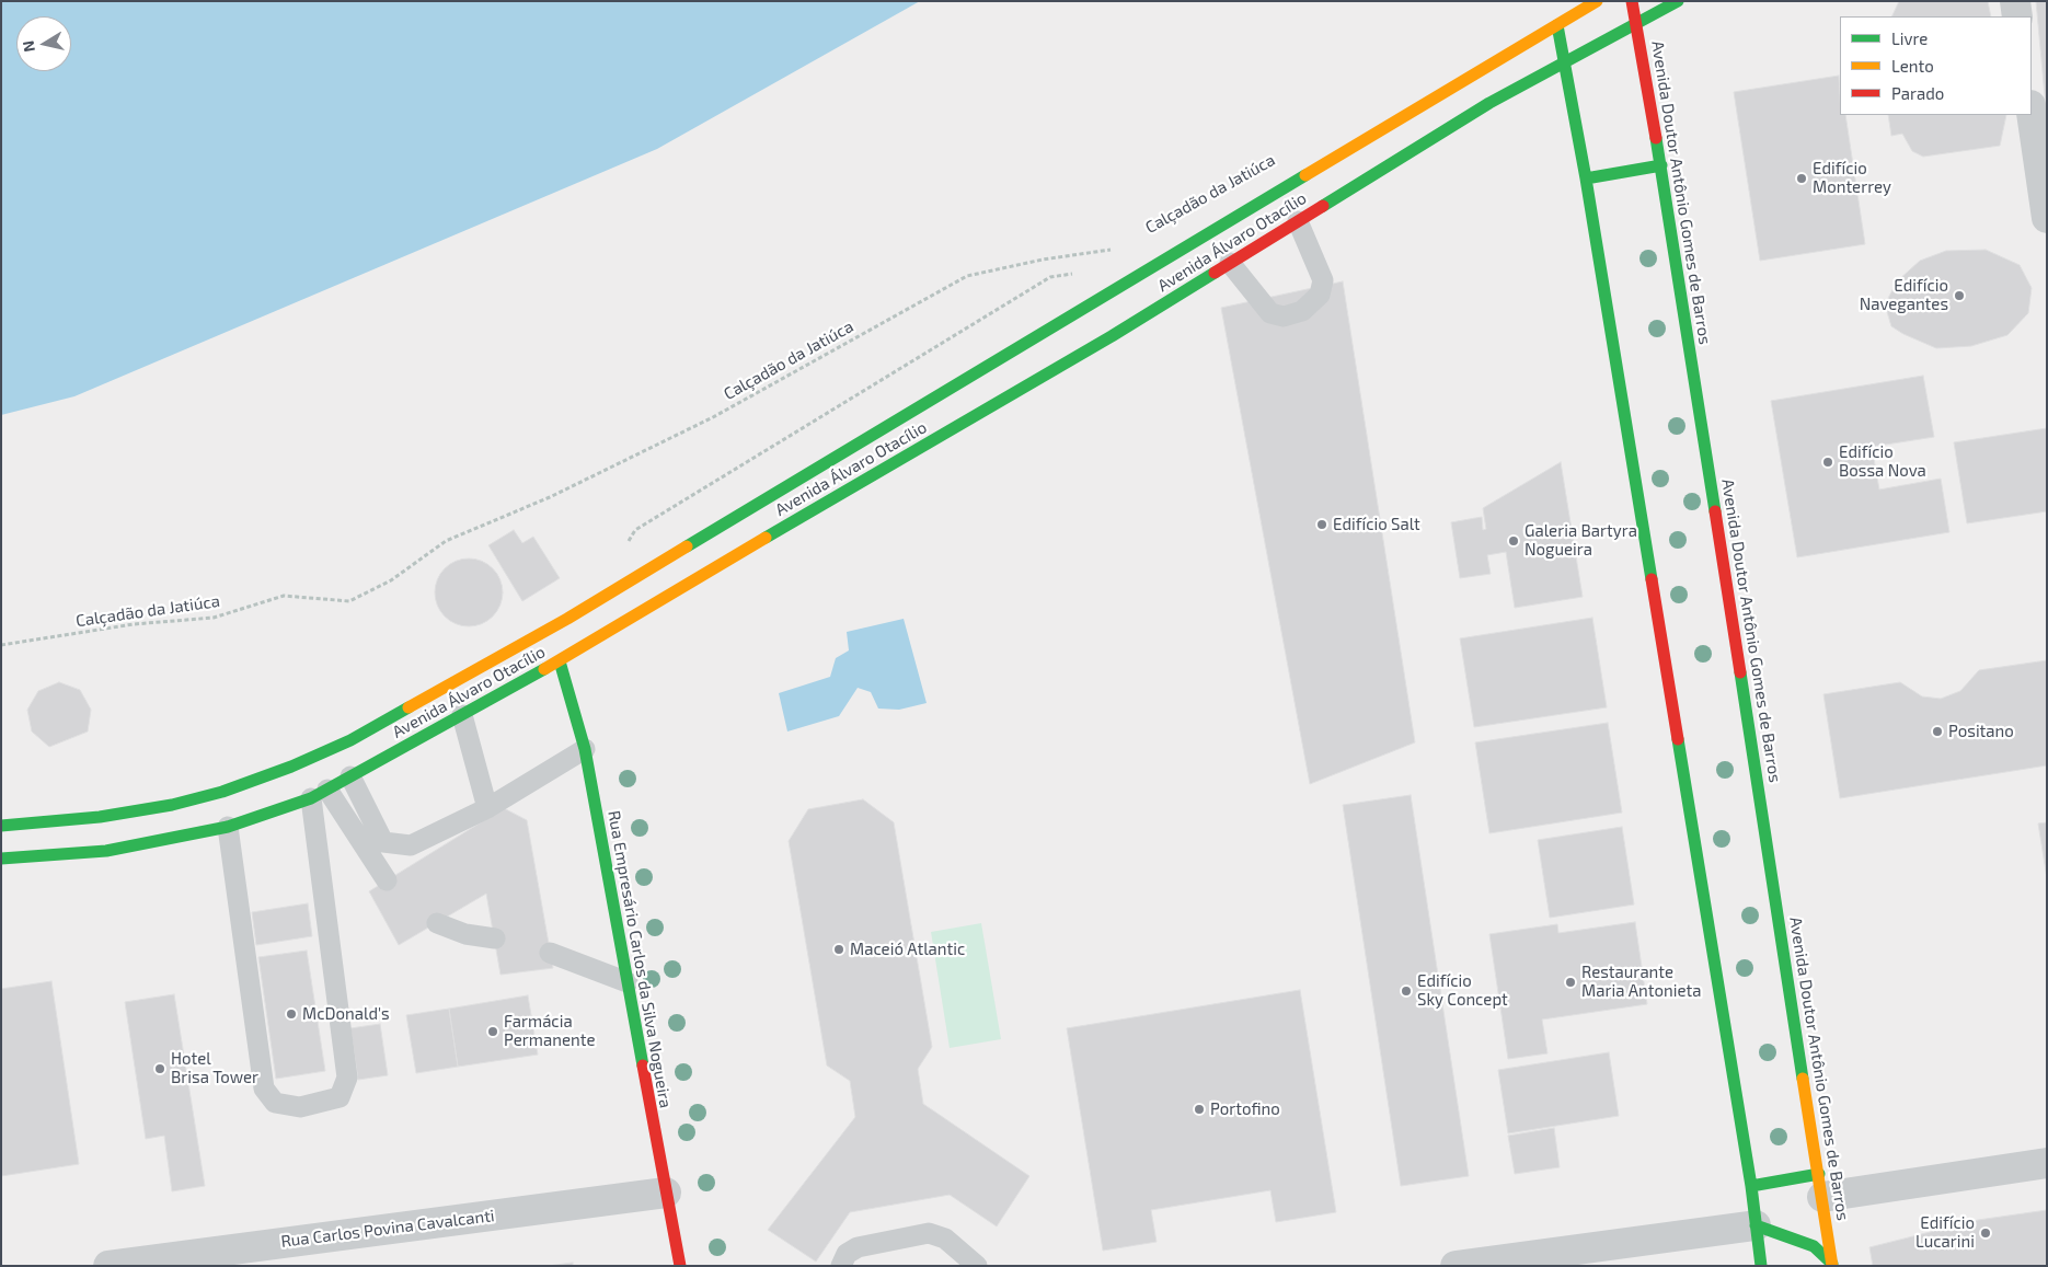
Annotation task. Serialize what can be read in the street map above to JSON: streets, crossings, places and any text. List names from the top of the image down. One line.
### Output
{"streets":{"main road":["Avenida Doutor Antônio Gomes de Barros","Avenida Álvaro Otacílio","Rua Empresário Carlos da Silva Nogueira"],"street":["Rua Carlos Povina Cavalcanti"],"path":["Calçadão da Jatiúca"]},"crossings":[["Avenida Doutor Antônio Gomes de Barros","Avenida Álvaro Otacílio"],["Avenida Álvaro Otacílio","Rua Empresário Carlos da Silva Nogueira"],["Rua Empresário Carlos da Silva Nogueira","Rua Carlos Povina Cavalcanti"]],"places":["Edifício Monterrey","Edifício Navegantes","Edifício Bossa Nova","Edifício Salt","Galeria Bartyra Nogueira","Positano","Maceió Atlantic","Restaurante Maria Antonieta","Edifício Sky Concept","McDonald's","Farmácia Permanente","Hotel Brisa Tower","Portofino","Edifício Lucarini"],"legend":["Livre","Lento","Parado"],"north":"left"}
